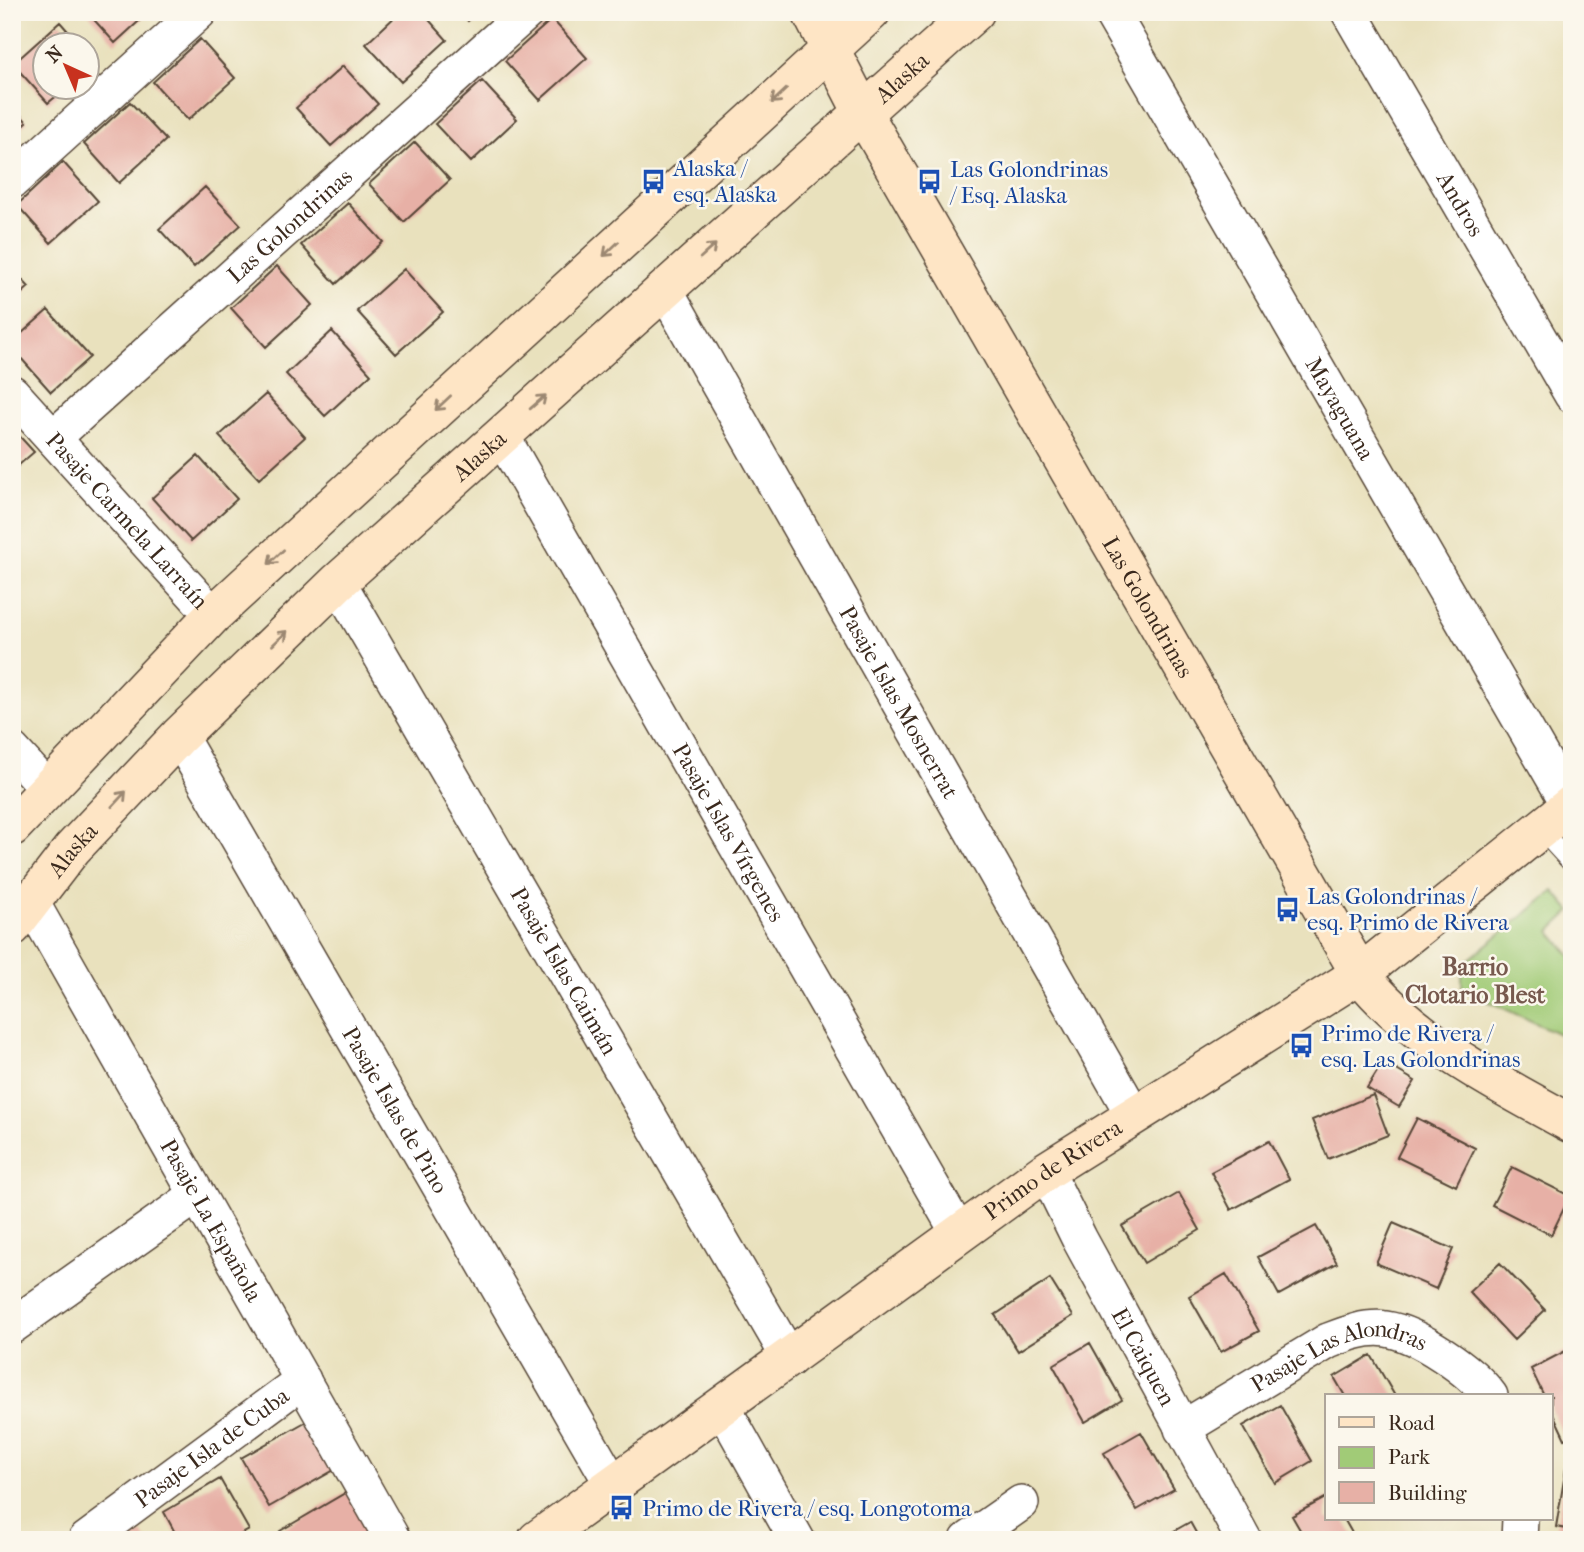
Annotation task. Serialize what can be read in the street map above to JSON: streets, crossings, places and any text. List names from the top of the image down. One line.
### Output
{"streets":{"street":["Alaska","Andros","Las Golondrinas","Mayaguana","Pasaje Carmela Larraín","Pasaje Islas Mosnerrat","Pasaje Islas Vírgenes","Pasaje Islas Caimán","Pasaje Islas de Pino","Primo de Rivera","Pasaje La Española","El Caiquen","Pasaje Las Alondras","Pasaje Isla de Cuba"]},"crossings":[["Alaska","Las Golondrinas"],["Alaska","Pasaje Islas Mosnerrat"],["Alaska","Pasaje Islas Vírgenes"],["Alaska","Pasaje Islas Caimán"],["Alaska","Pasaje Islas de Pino"],["Alaska","Pasaje La Española"],["Las Golondrinas","Pasaje Carmela Larraín"],["Las Golondrinas","Primo de Rivera"],["Mayaguana","Primo de Rivera"],["Pasaje Islas Mosnerrat","Primo de Rivera"],["Pasaje Islas Vírgenes","Primo de Rivera"],["Pasaje Islas Caimán","Primo de Rivera"],["Pasaje Islas de Pino","Primo de Rivera"],["Primo de Rivera","El Caiquen"],["Pasaje La Española","Pasaje Isla de Cuba"],["El Caiquen","Pasaje Las Alondras"]],"districts":["Barrio Clotario Blest"],"places":{"bus stop":["Alaska / esq. Alaska","Las Golondrinas / Esq. Alaska","Las Golondrinas / esq. Primo de Rivera","Primo de Rivera / esq. Las Golondrinas","Primo de Rivera / esq. Longotoma"]},"legend":["Road","Park","Building"],"north":"top left"}
